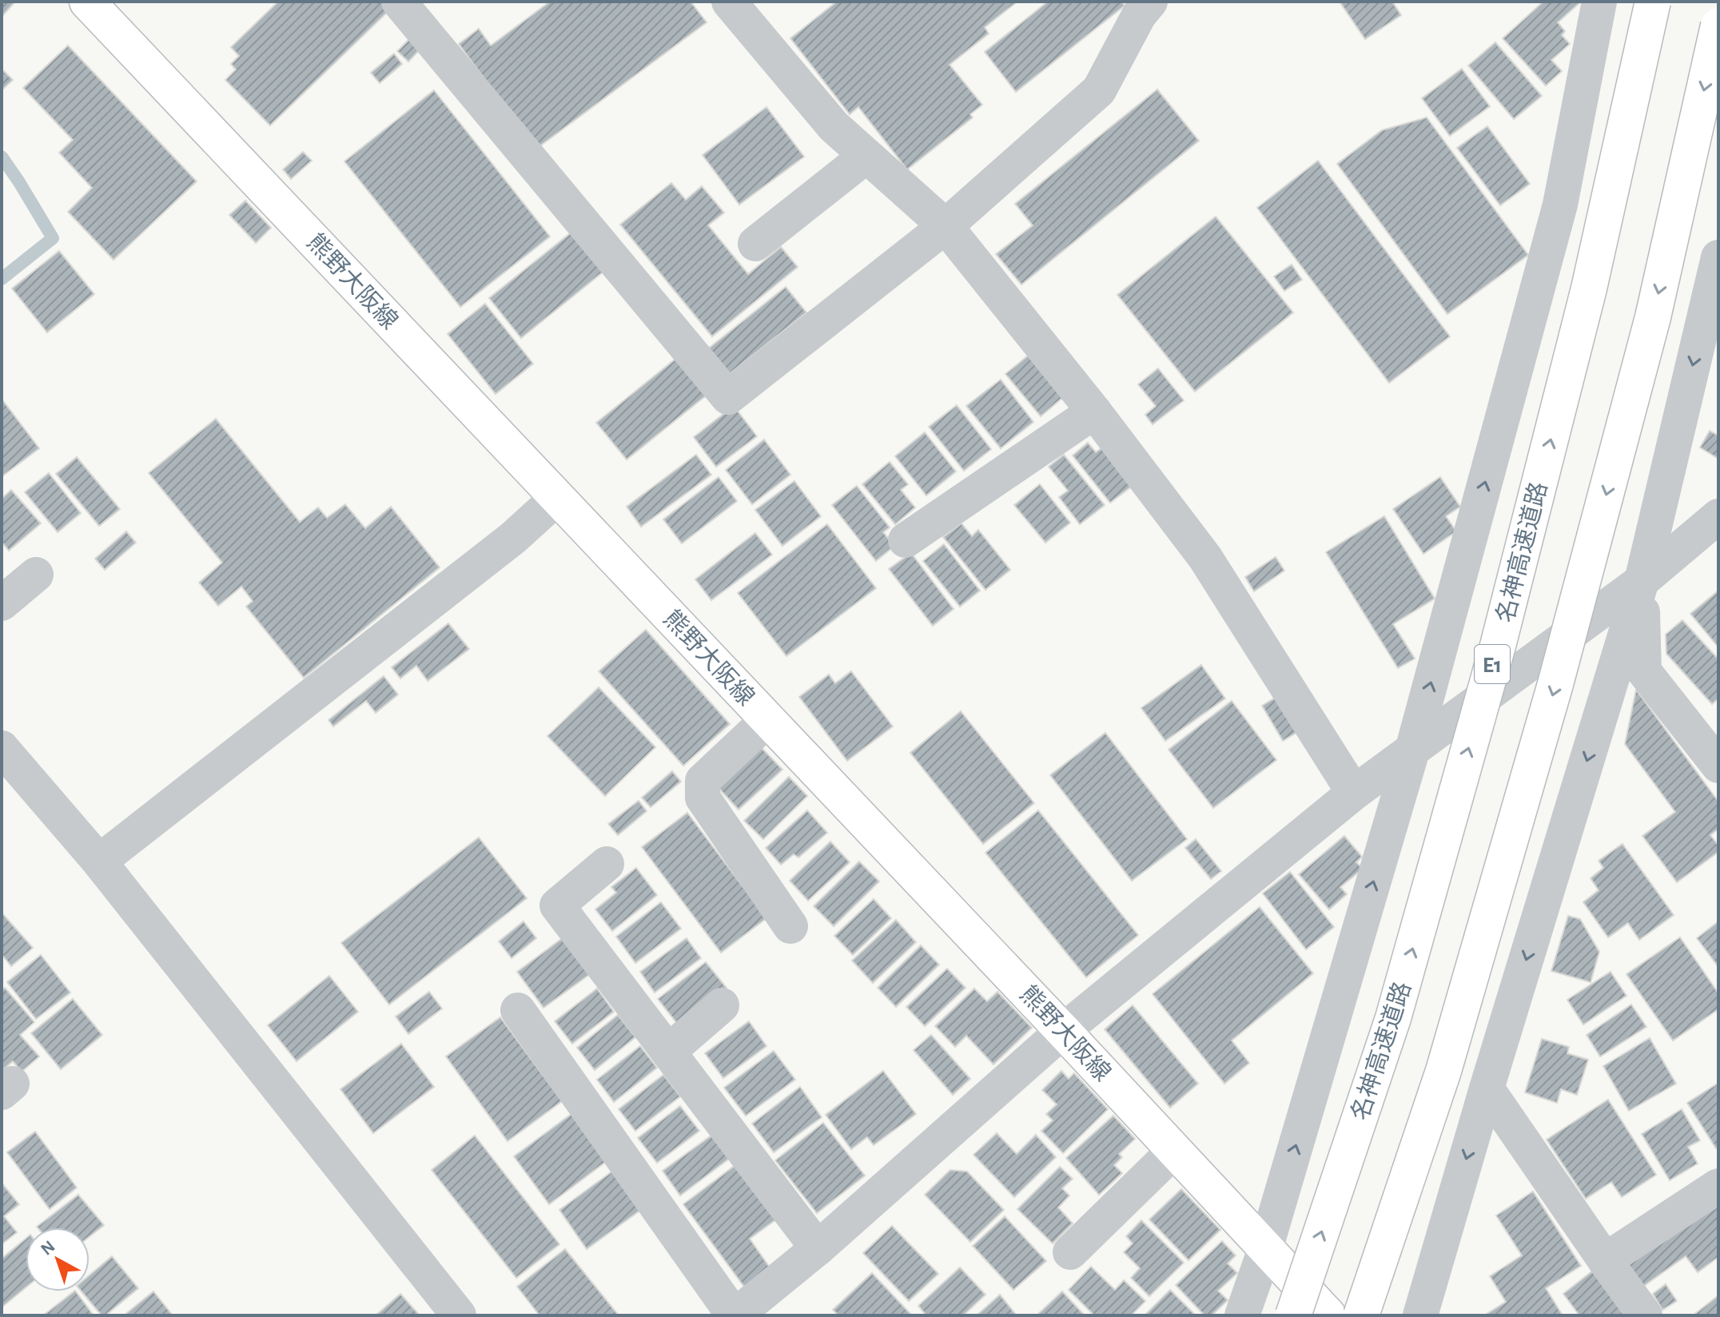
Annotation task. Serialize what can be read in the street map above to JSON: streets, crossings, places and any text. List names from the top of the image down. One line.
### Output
{"streets":{"main road":["熊野大阪線","名神高速道路","E1"]},"north":"top left"}
